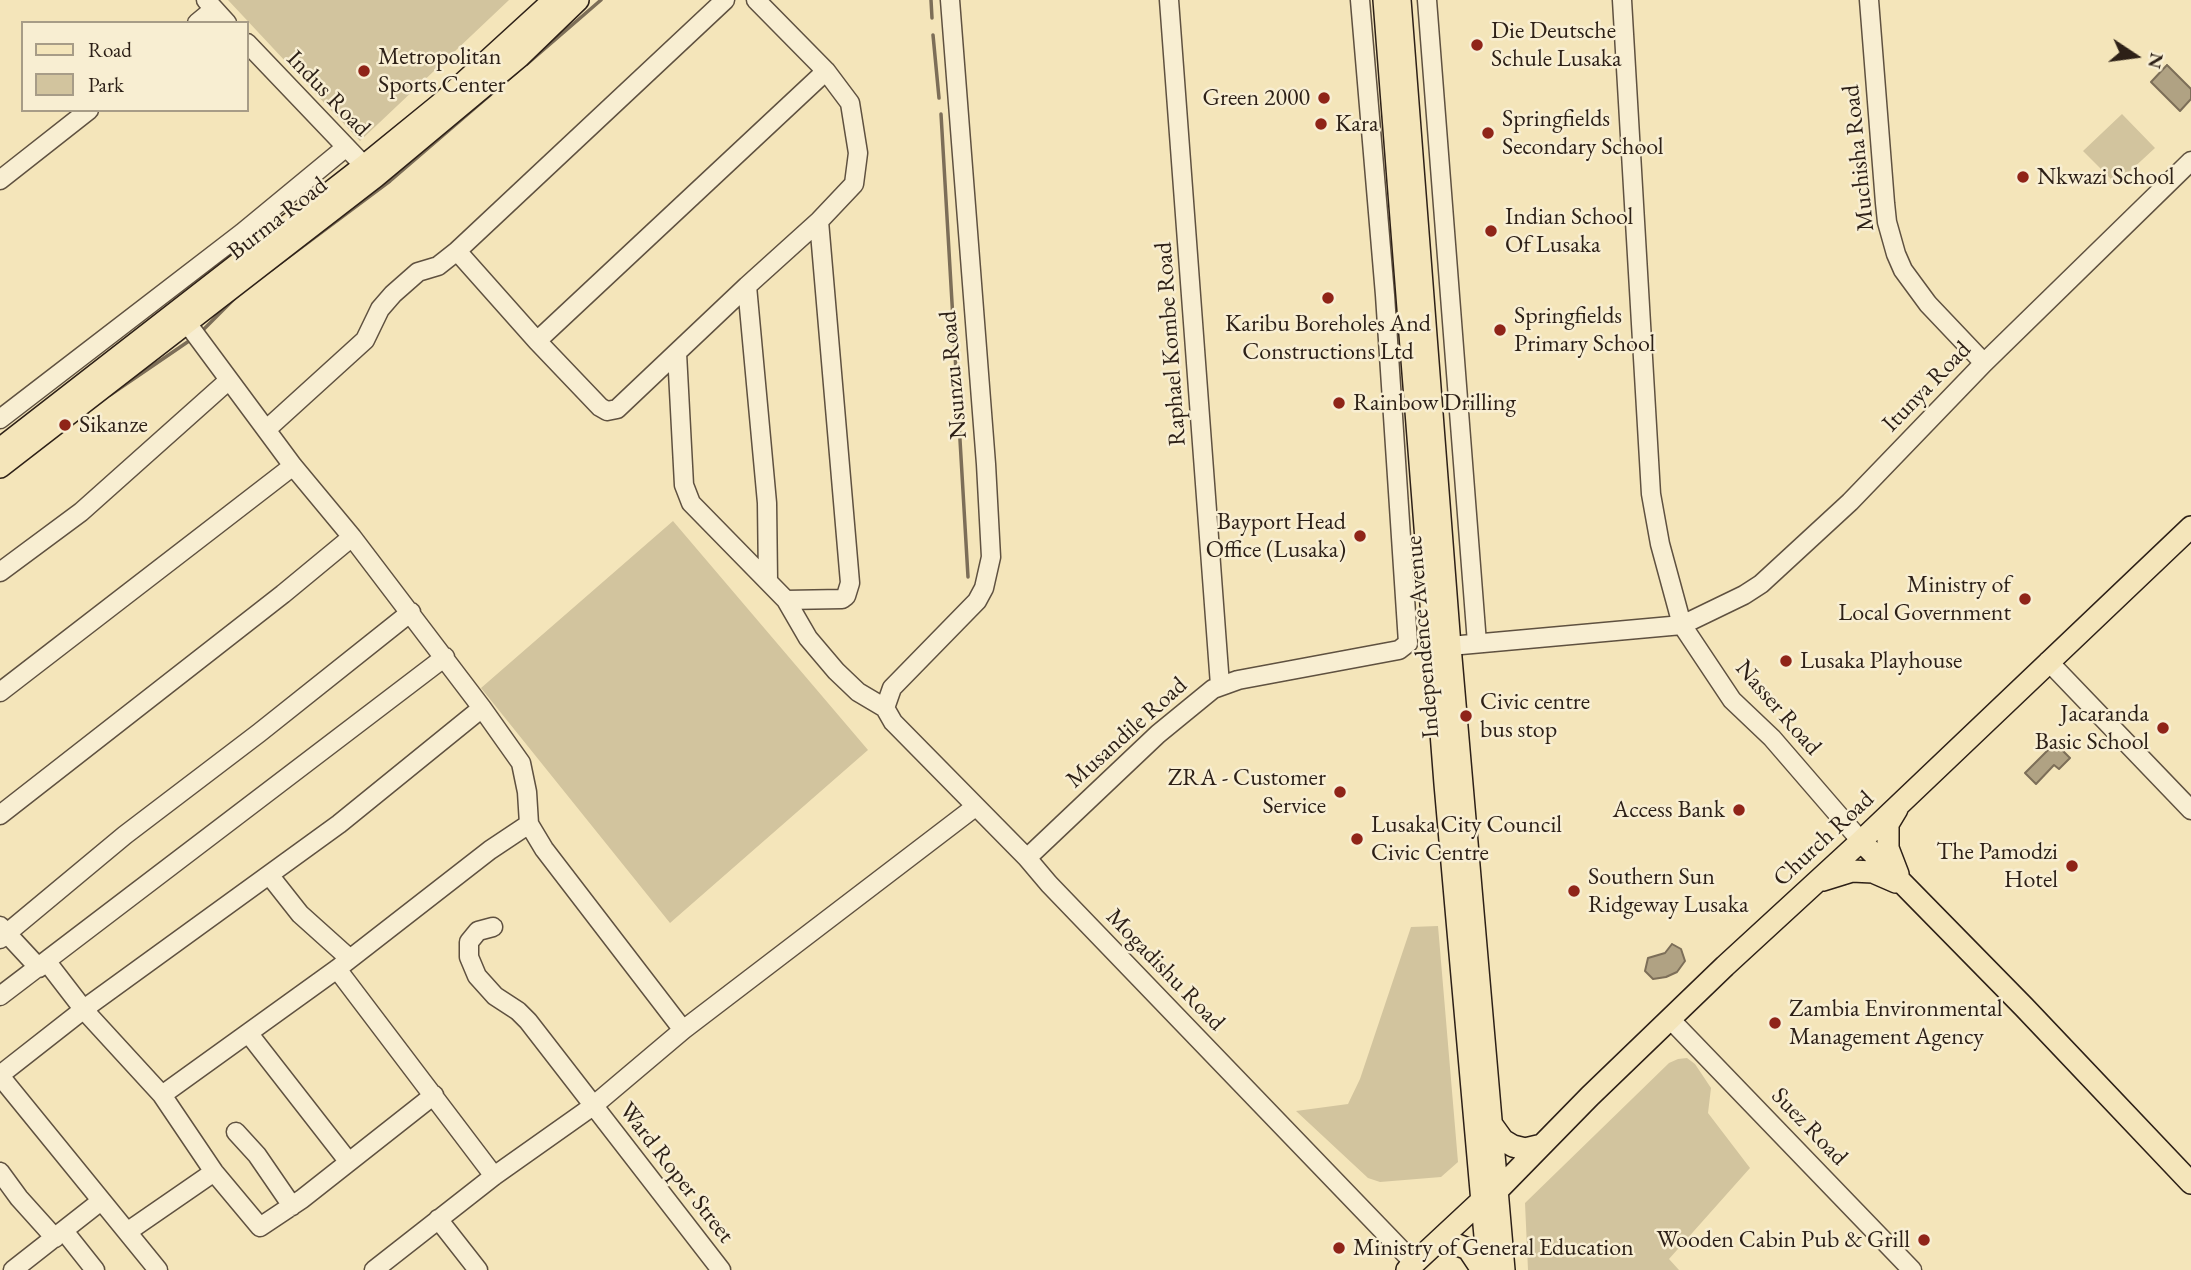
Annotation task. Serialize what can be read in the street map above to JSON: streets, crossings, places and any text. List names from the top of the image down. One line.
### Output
{"streets":{"main road":["Burma Road","Independence Avenue","Nasser Road","Church Road"],"street":["Indus Road","Muchisha Road","Raphael Kombe Road","Nsunzu Road","Itunya Road","Musandile Road","Mogadishu Road","Suez Road","Ward Roper Street"]},"crossings":[["Indus Road","Burma Road"],["Muchisha Road","Itunya Road"],["Raphael Kombe Road","Musandile Road"],["Nsunzu Road","Mogadishu Road"],["Itunya Road","Nasser Road"],["Independence Avenue","Church Road"],["Nasser Road","Church Road"],["Musandile Road","Mogadishu Road"],["Church Road","Mogadishu Road"],["Church Road","Suez Road"]],"places":["Die Deutsche Schule Lusaka","Metropolitan Sports Center","Green 2000","Kara","Springfields Secondary School","Nkwazi School","Indian School Of Lusaka","Karibu Boreholes And Constructions Ltd","Springfields Primary School","Rainbow Drilling","Sikanze","Bayport Head Office (Lusaka)","Ministry of Local Government","Lusaka Playhouse","Civic centre bus stop","Jacaranda Basic School","ZRA - Customer Service","Access Bank","Lusaka City Council Civic Centre","The Pamodzi Hotel","Southern Sun Ridgeway Lusaka","Zambia Environmental Management Agency","Wooden Cabin Pub & Grill","Ministry of General Education"],"legend":["Road","Park"],"north":"right"}
